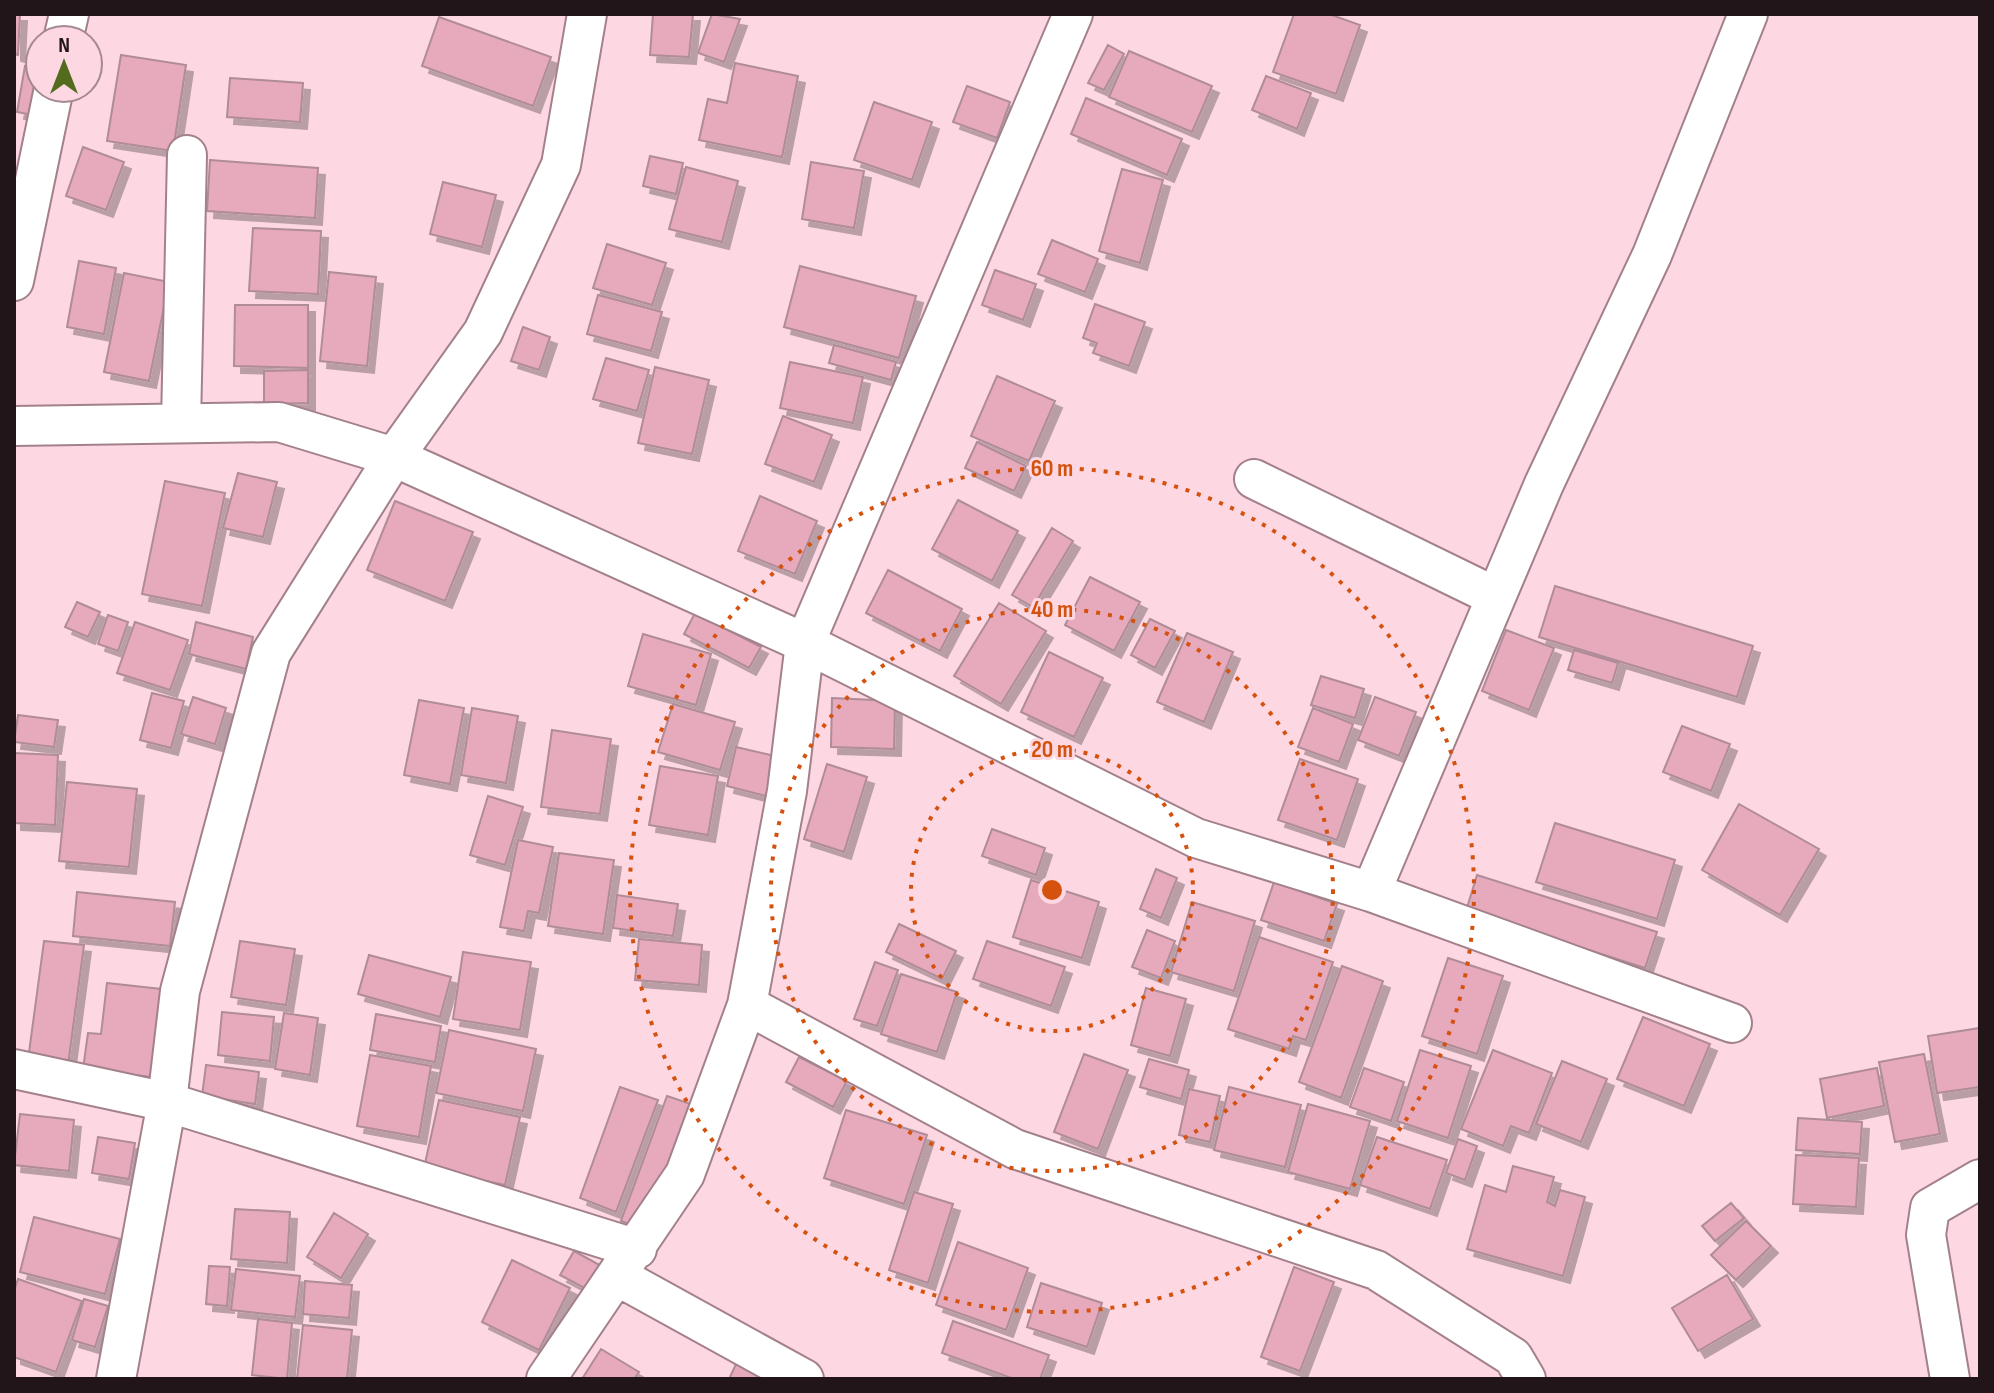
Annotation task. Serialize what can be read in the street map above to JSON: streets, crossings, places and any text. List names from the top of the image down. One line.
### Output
{"north":"top","rings":["60 m","40 m","20 m"]}
